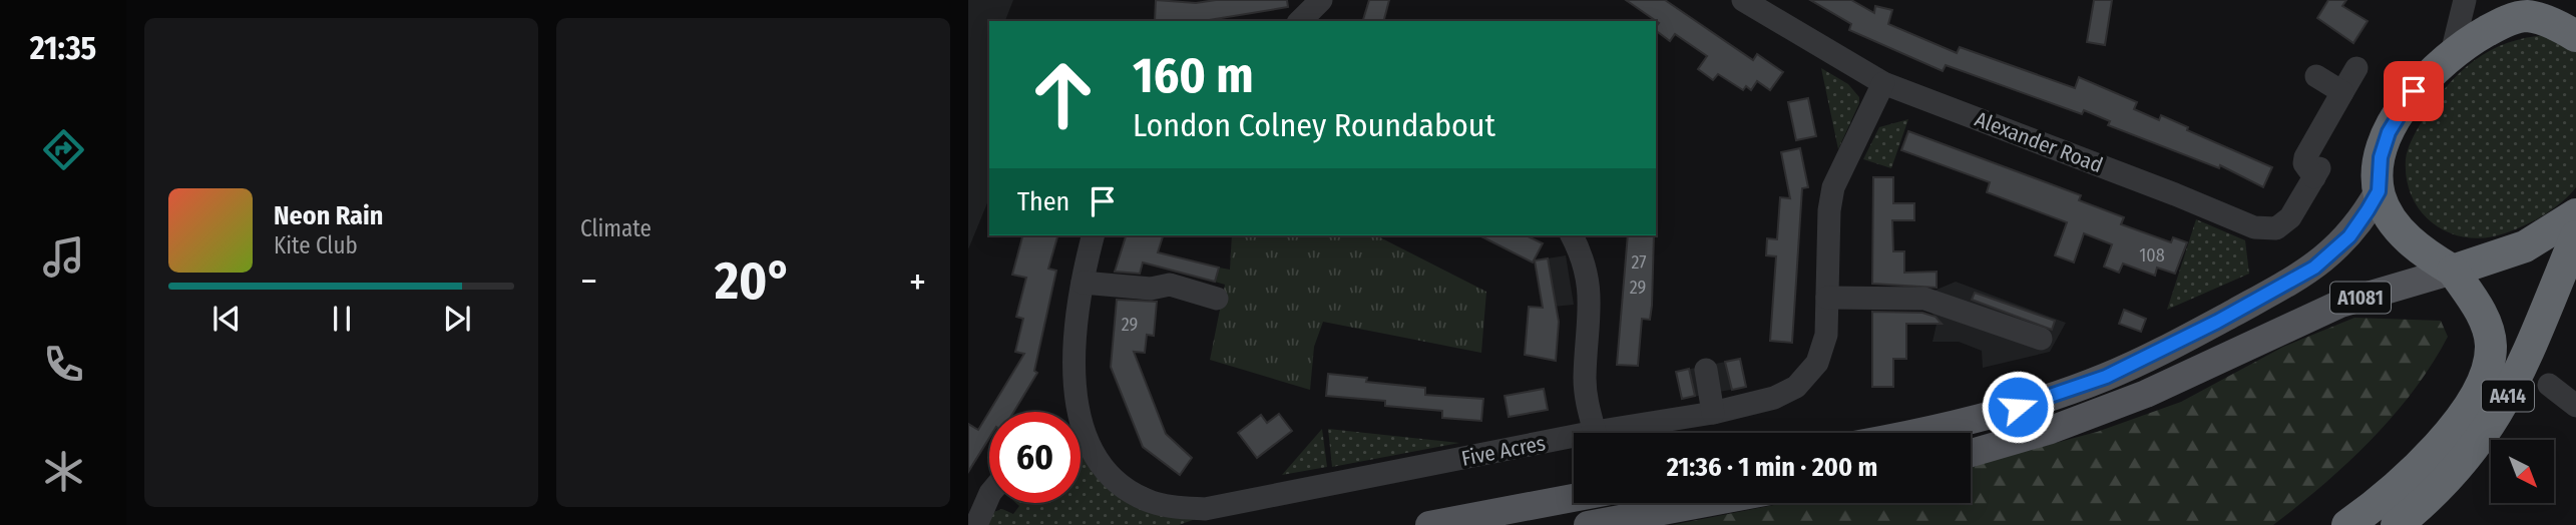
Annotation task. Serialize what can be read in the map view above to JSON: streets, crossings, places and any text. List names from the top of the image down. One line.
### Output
{"streets":{"highway":["A414"],"main road":["A1081"],"street":["Alexander Road","Five Acres"]},"crossings":[["Alexander Road","Five Acres"],["A1081","A414"]],"house_numbers":["108","27","29","29"],"north":"bottom right","page":{"tabs":"21:35","tile":"Climate","turn":["160 m","London Colney Roundabout"],"then":"Then","song":["Neon Rain","Kite Club"],"heat":["−","20°","+"],"limit":"60","trip":"21:36 · 1 min · 200 m"}}
